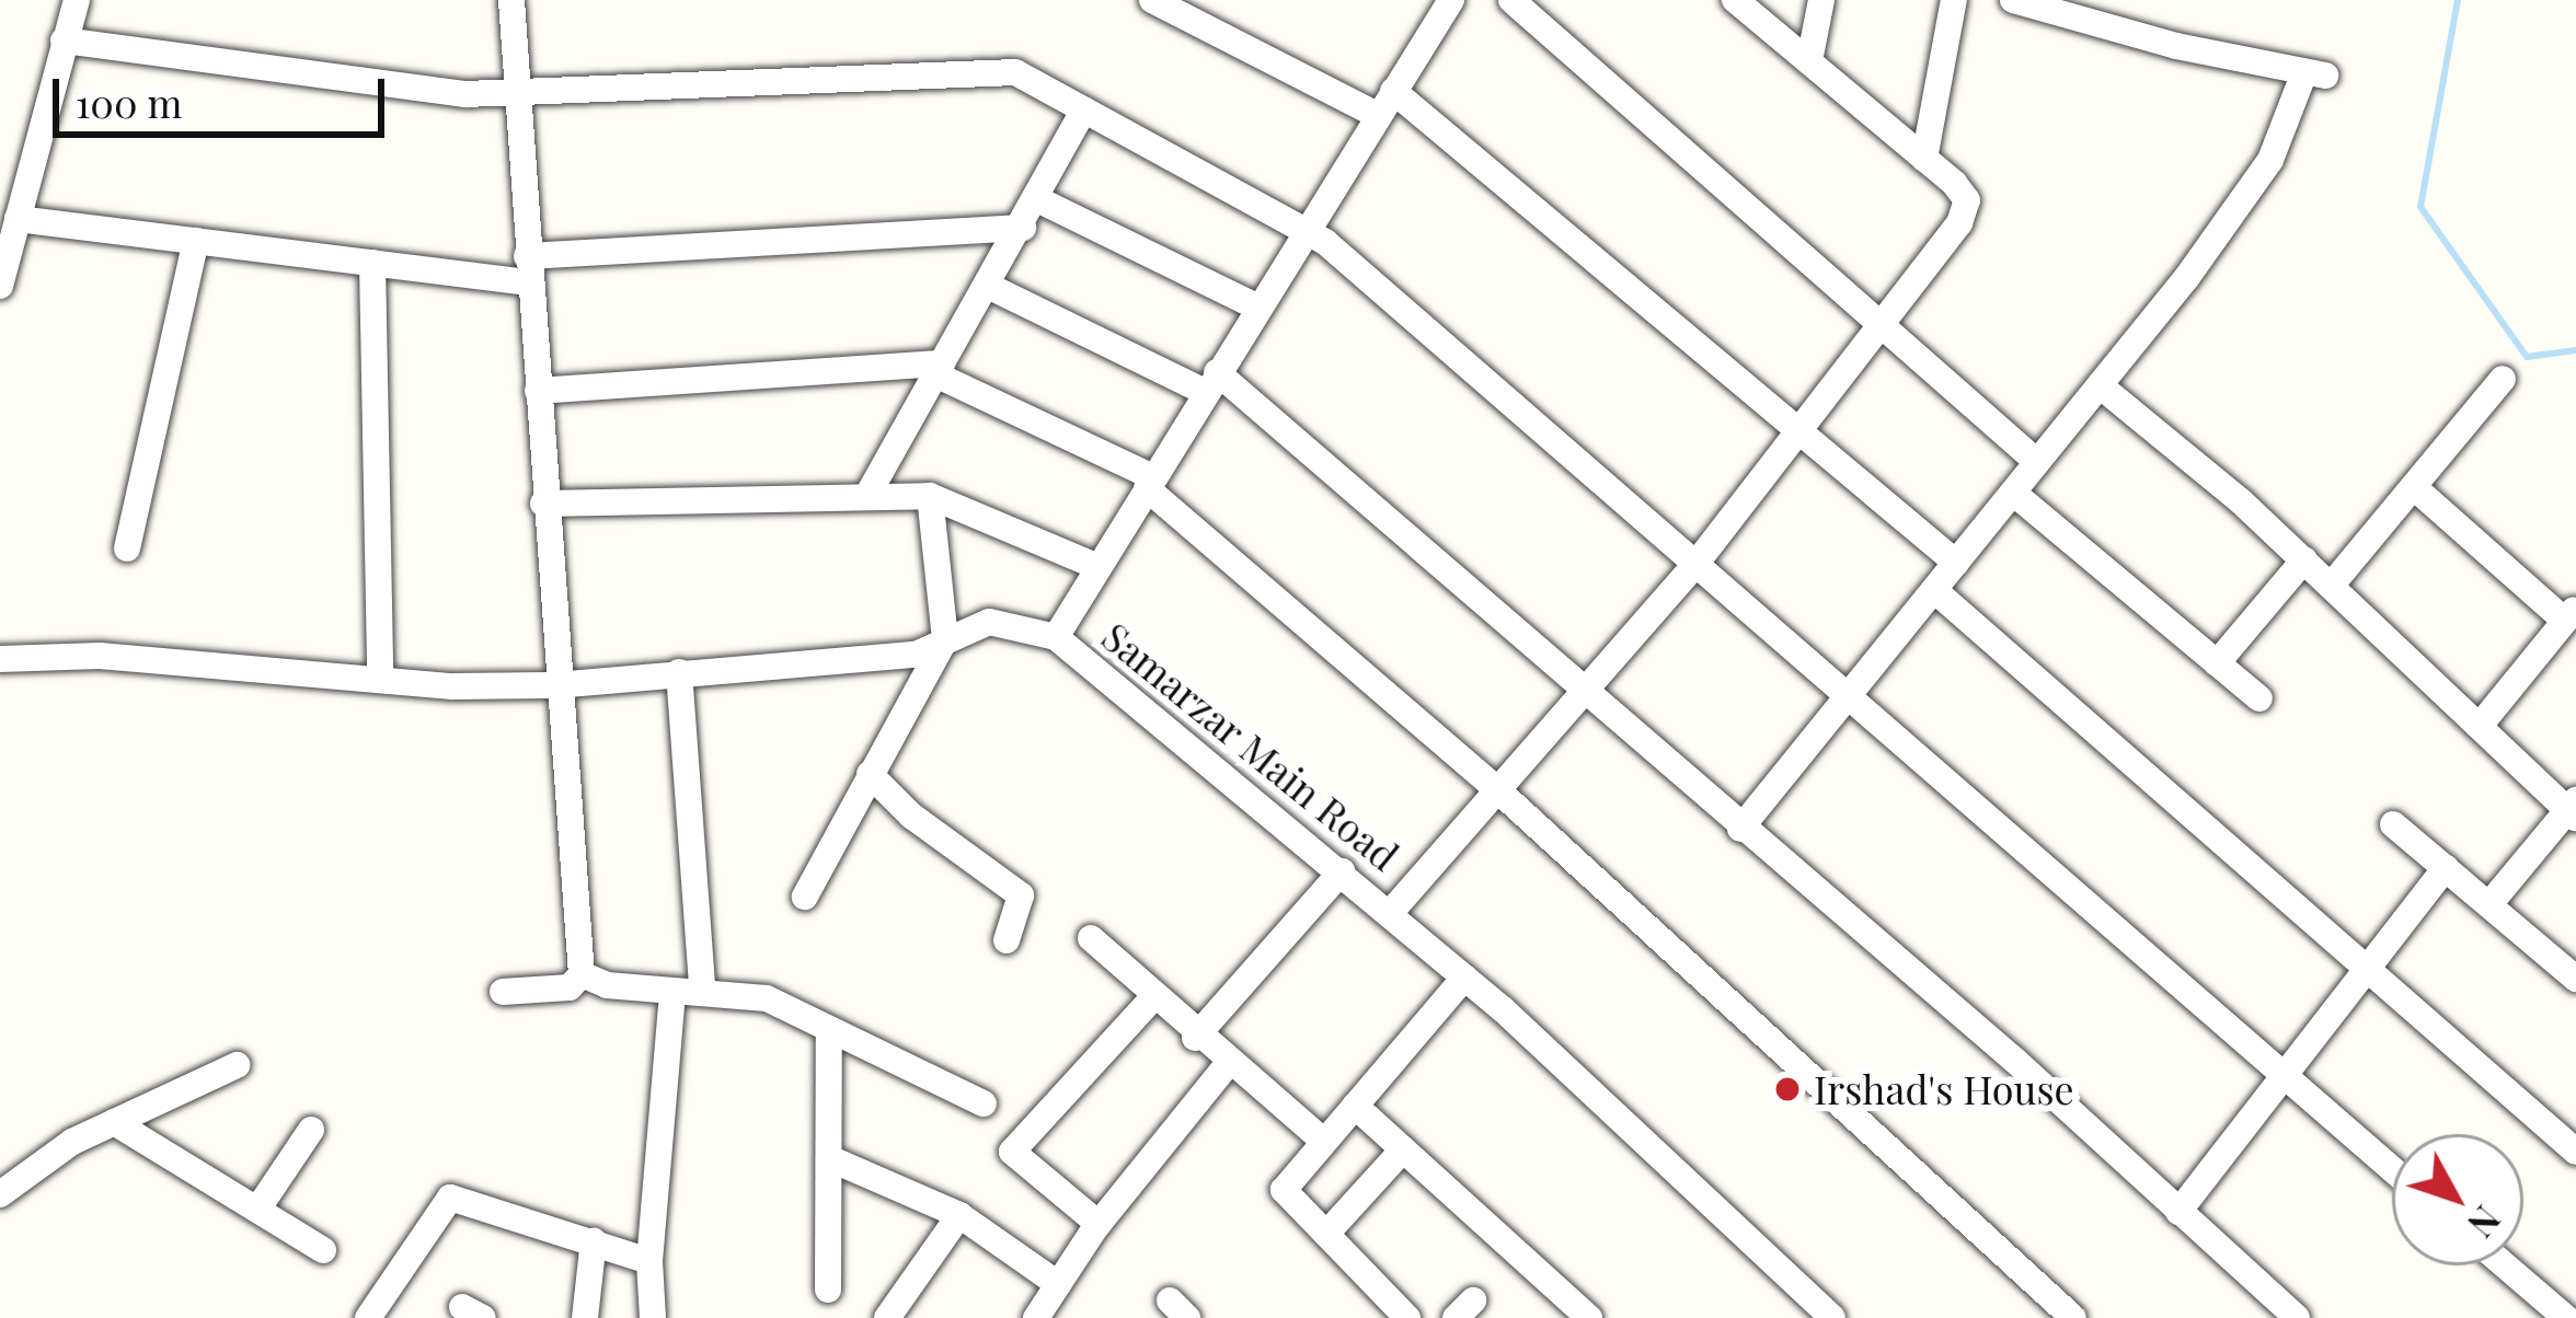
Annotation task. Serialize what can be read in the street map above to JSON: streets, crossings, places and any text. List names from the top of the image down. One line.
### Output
{"streets":{"street":["Samarzar Main Road"]},"places":["Irshad's House"],"scale_bar":"100 m","north":"bottom right"}
